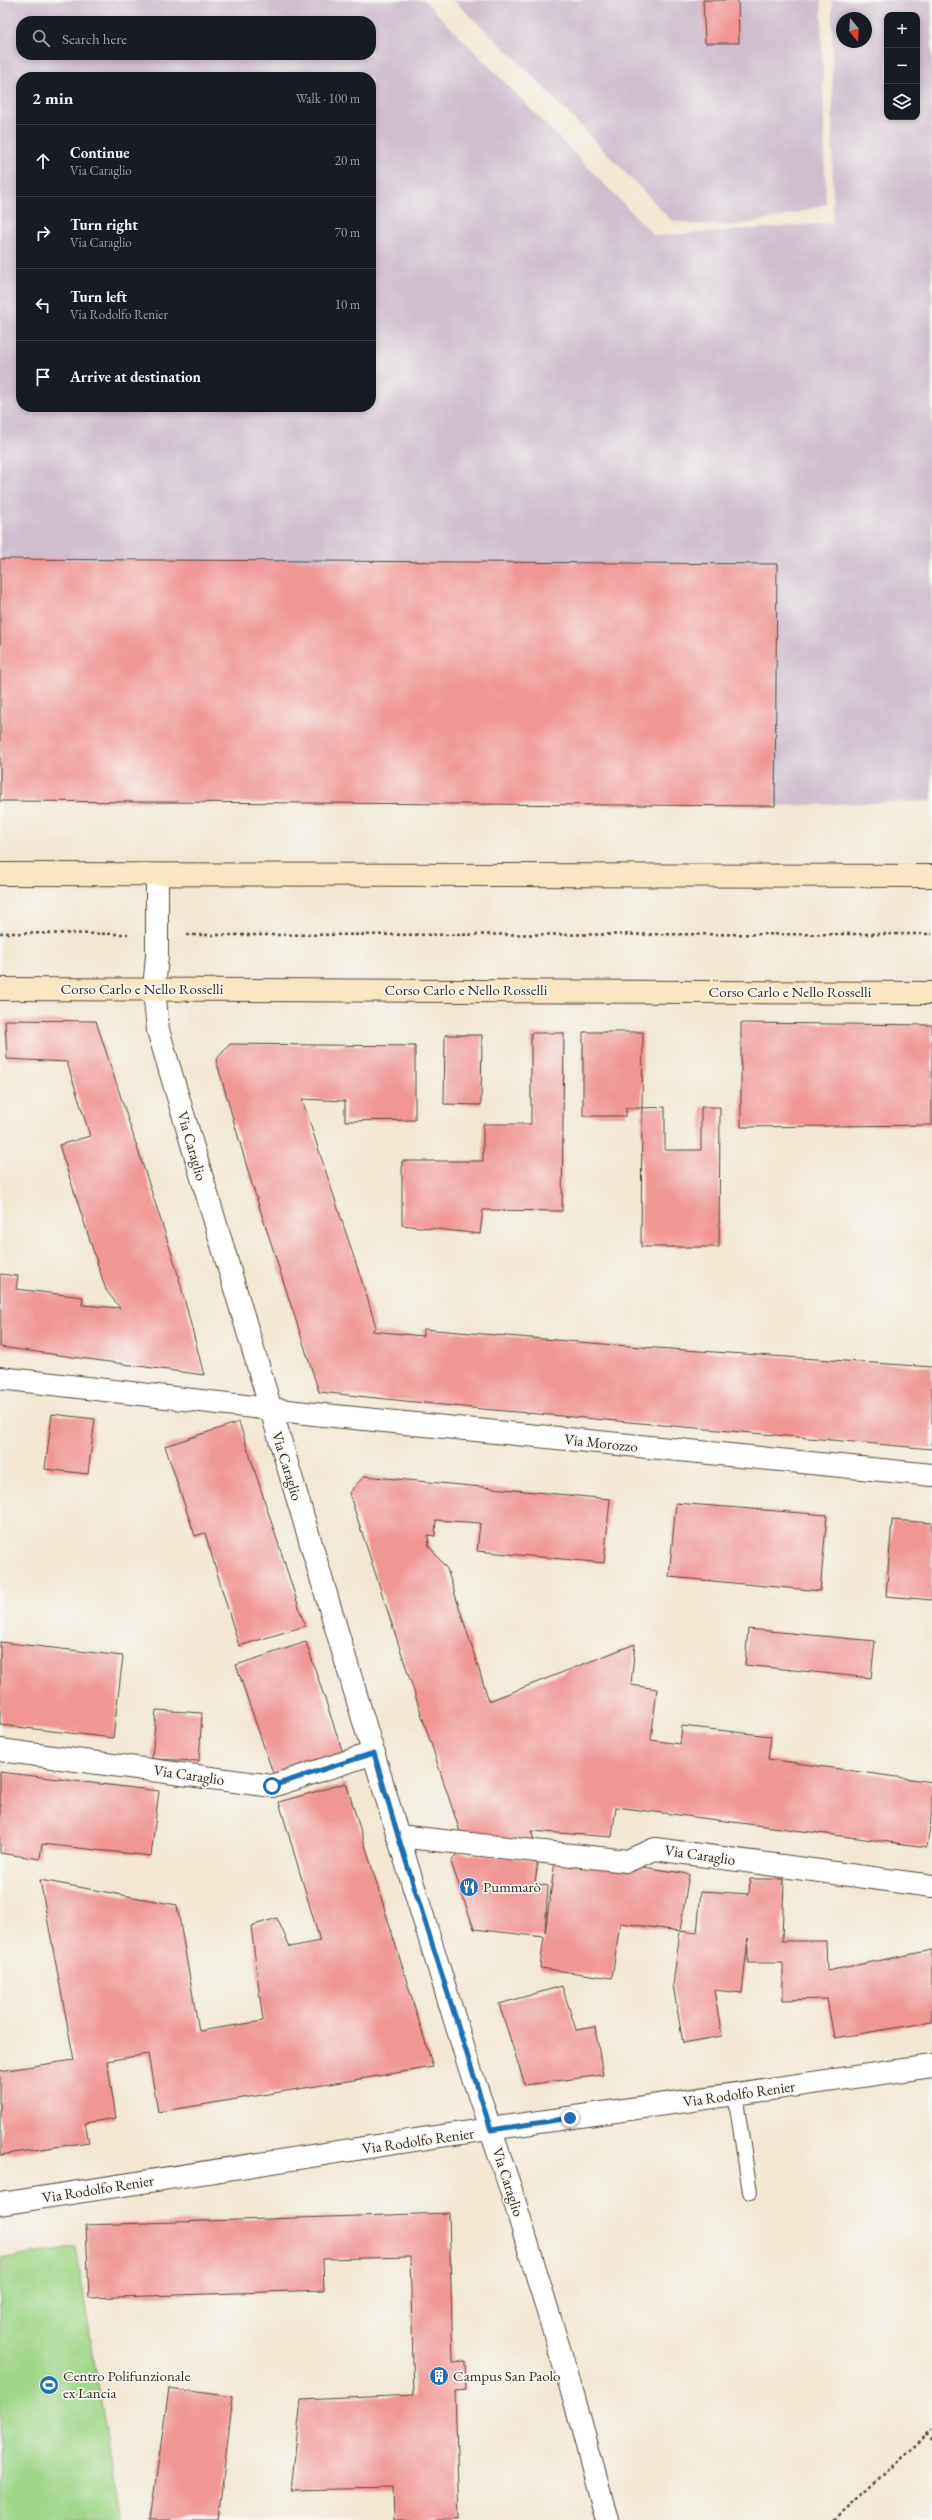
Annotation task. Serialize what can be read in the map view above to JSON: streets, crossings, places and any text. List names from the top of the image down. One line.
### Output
{"streets":{"street":["Corso Carlo e Nello Rosselli","Via Caraglio","Via Morozzo","Via Rodolfo Renier"]},"crossings":[["Corso Carlo e Nello Rosselli","Via Caraglio"],["Via Caraglio","Via Morozzo"],["Via Caraglio","Via Rodolfo Renier"]],"places":{"restaurant":["Pummarò"],"building":["Campus San Paolo"],"sports":["Centro Polifunzionale ex Lancia"]},"north":"bottom","page":{"map_buttons":["+","−"],"search":"Search here","heading":["2 min","Walk · 100 m"],"list":[["Continue","Via Caraglio","20 m"],["Turn right","Via Caraglio","70 m"],["Turn left","Via Rodolfo Renier","10 m"],"Arrive at destination"]}}
